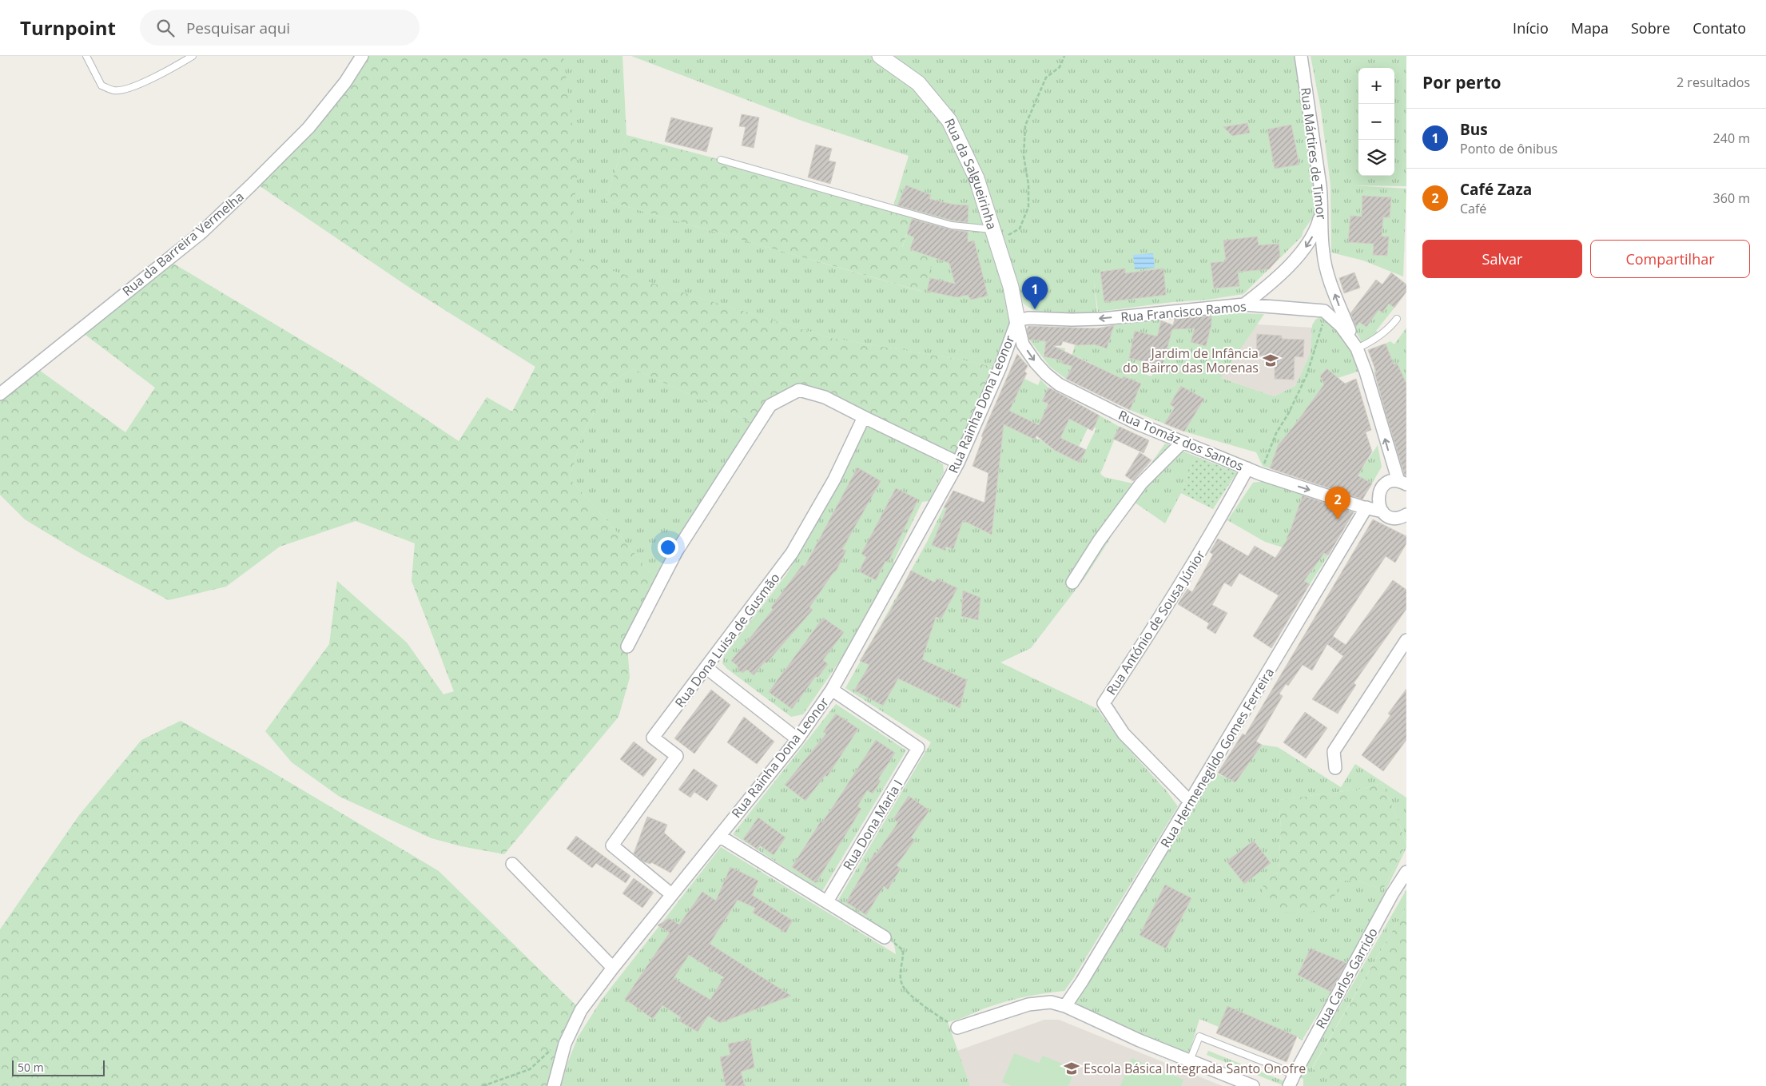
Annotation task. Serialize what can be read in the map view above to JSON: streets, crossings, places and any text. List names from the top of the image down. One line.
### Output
{"streets":{"street":["Rua Mártires de Timor","Rua da Salgueirinha","Rua da Barreira Vermelha","Rua Francisco Ramos","Rua Rainha Dona Leonor","Rua Tomáz dos Santos","Rua António de Sousa Júnior","Rua Dona Luisa de Gusmão","Rua Hermenegildo Gomes Ferreira","Rua Dona Maria I","Rua Carlos Garrido"]},"crossings":[["Rua Mártires de Timor","Rua Francisco Ramos"],["Rua da Salgueirinha","Rua Francisco Ramos"],["Rua da Salgueirinha","Rua Rainha Dona Leonor"],["Rua da Salgueirinha","Rua Tomáz dos Santos"],["Rua Francisco Ramos","Rua Rainha Dona Leonor"],["Rua Francisco Ramos","Rua Tomáz dos Santos"],["Rua Rainha Dona Leonor","Rua Tomáz dos Santos"],["Rua Rainha Dona Leonor","Rua Dona Luisa de Gusmão"],["Rua Rainha Dona Leonor","Rua Dona Maria I"],["Rua Tomáz dos Santos","Rua António de Sousa Júnior"],["Rua Tomáz dos Santos","Rua Hermenegildo Gomes Ferreira"],["Rua António de Sousa Júnior","Rua Hermenegildo Gomes Ferreira"]],"one_way":["Rua Tomáz dos Santos"],"places":{"school or university":["Jardim de Infância do Bairro das Morenas","Escola Básica Integrada Santo Onofre"]},"scale_bar":"50 m","page":{"header":"Turnpoint","search":"Pesquisar aqui","nav":["Início","Mapa","Sobre","Contato"],"heading":["Por perto","2 resultados"],"map_buttons":["+","−"],"list":[{"mark":"1","name":"Bus","note":"Ponto de ônibus","value":"240 m"},{"mark":"2","name":"Café Zaza","note":"Café","value":"360 m"}],"buttons":["Salvar","Compartilhar"],"pins":["1","2"],"scale":"50 m"}}
